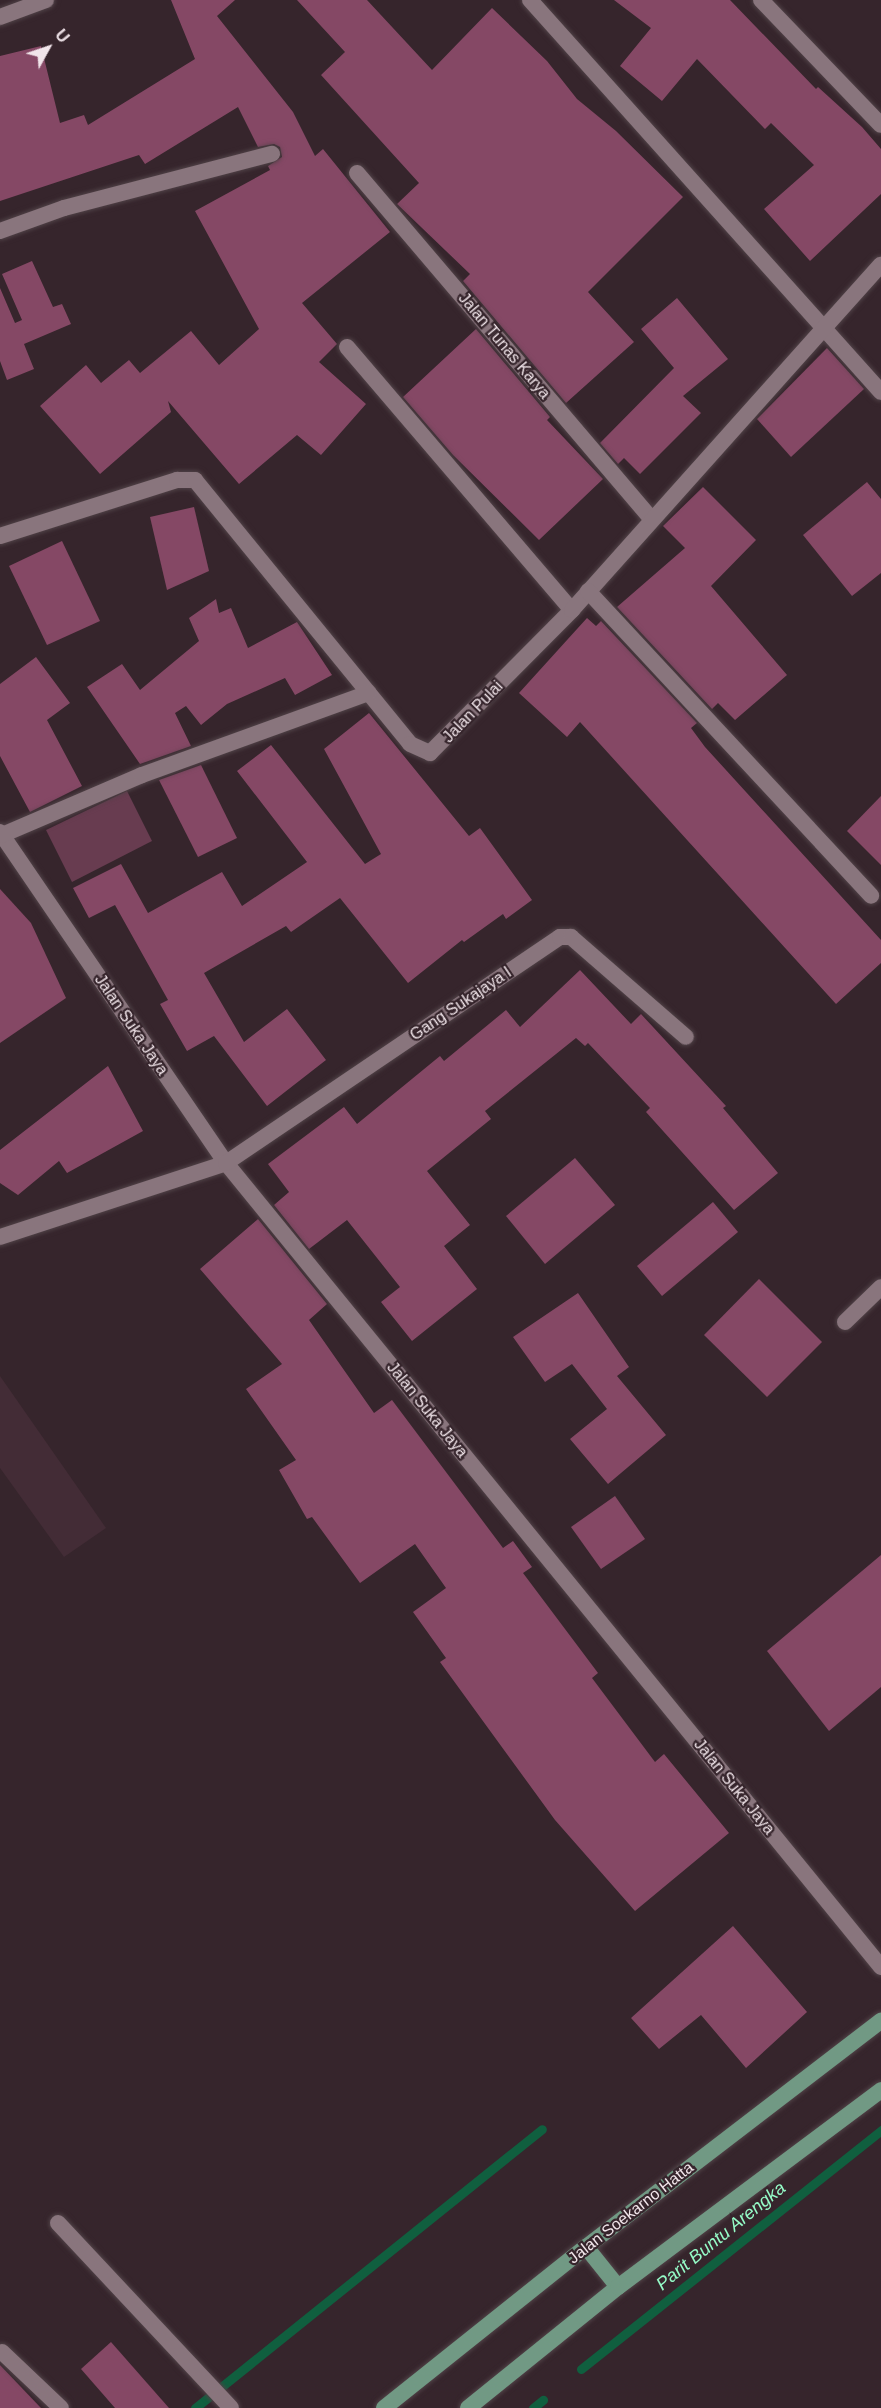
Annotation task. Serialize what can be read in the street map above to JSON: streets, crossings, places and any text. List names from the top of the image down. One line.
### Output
{"streets":{"main road":["Jalan Soekarno Hatta"],"street":["Jalan Tunas Karya","Jalan Pulai","Gang Sukajaya I","Jalan Suka Jaya"]},"crossings":[["Jalan Tunas Karya","Jalan Pulai"],["Gang Sukajaya I","Jalan Suka Jaya"]],"water":["Parit Buntu Arengka"],"north":"top right"}
